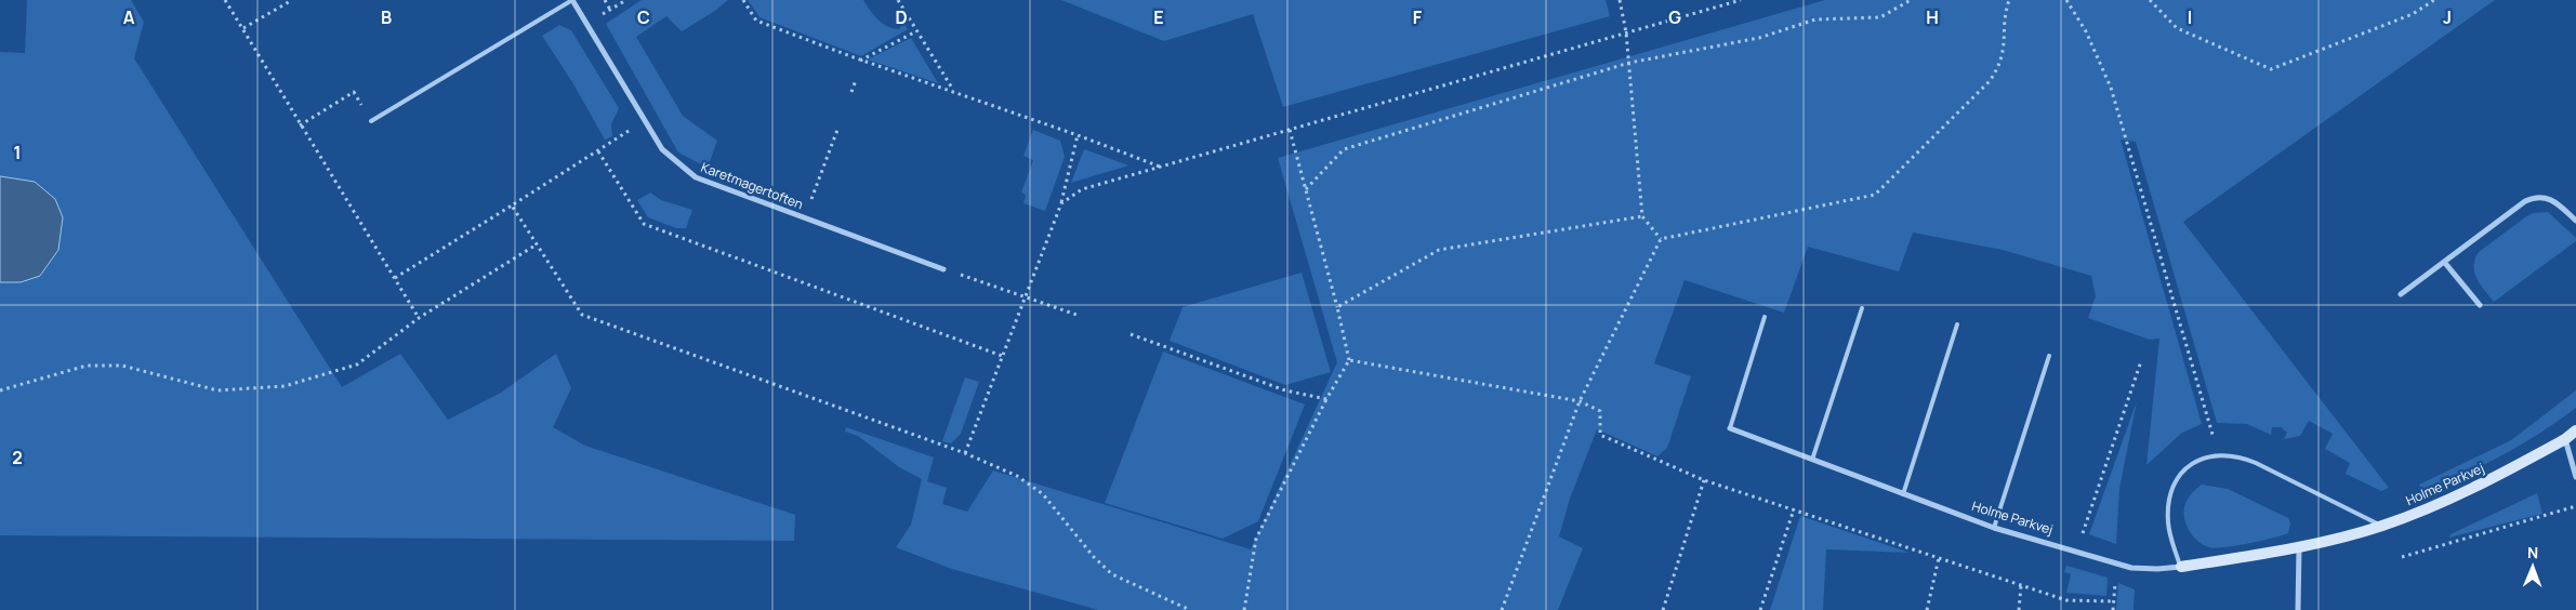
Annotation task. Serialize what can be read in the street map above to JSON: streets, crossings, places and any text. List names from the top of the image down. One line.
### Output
{"streets":{"street":["Karetmagertoften","Holme Parkvej"]},"north":"top","grid":{"columns":["A","B","C","D","E","F","G","H","I","J"],"rows":["1","2"]}}
